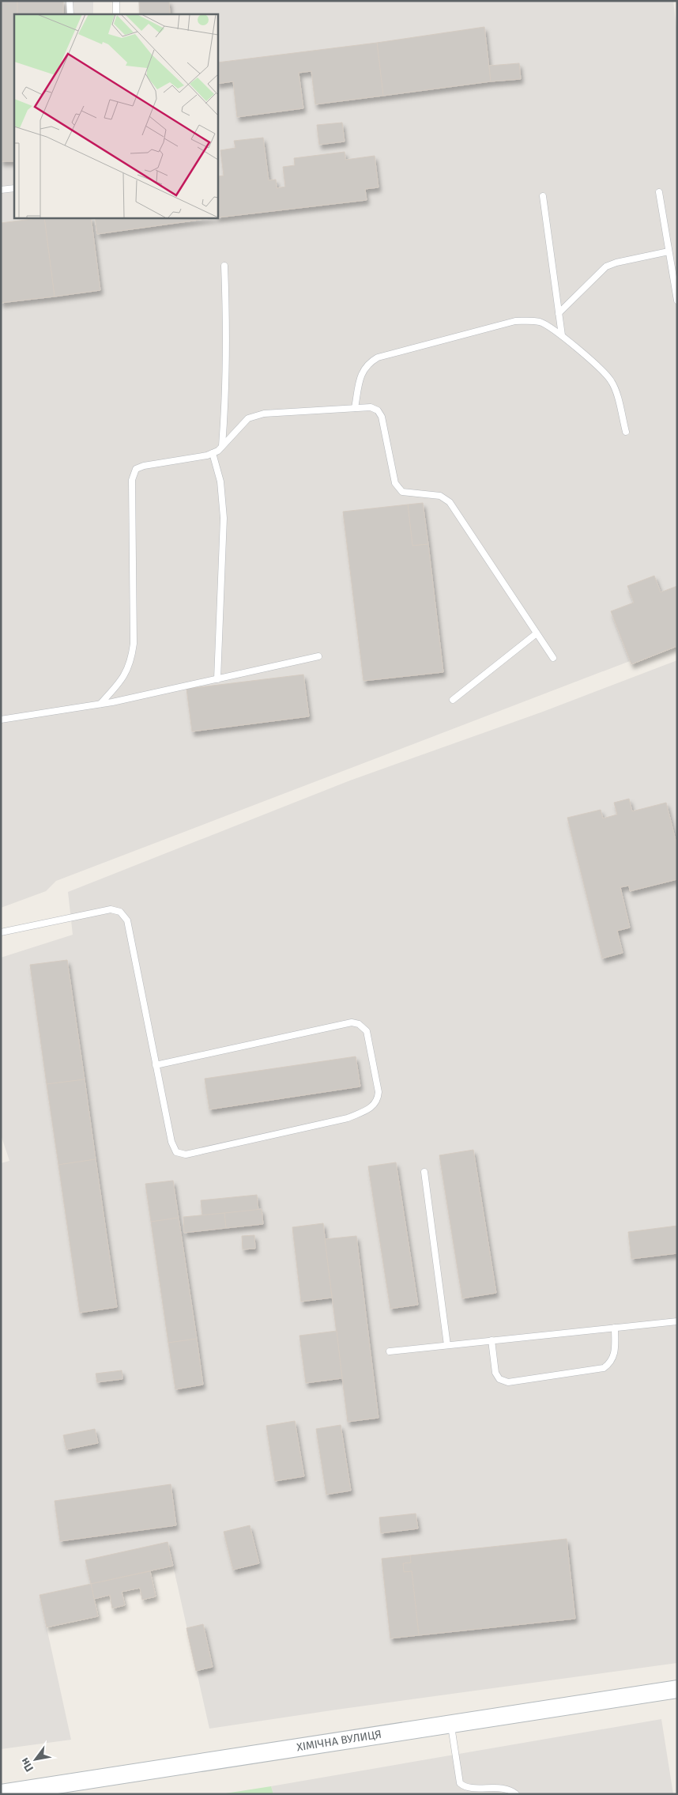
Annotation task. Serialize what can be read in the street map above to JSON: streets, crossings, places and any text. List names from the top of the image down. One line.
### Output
{"streets":{"main road":["ХІМІЧНА ВУЛИЦЯ"]},"north":"bottom left"}
